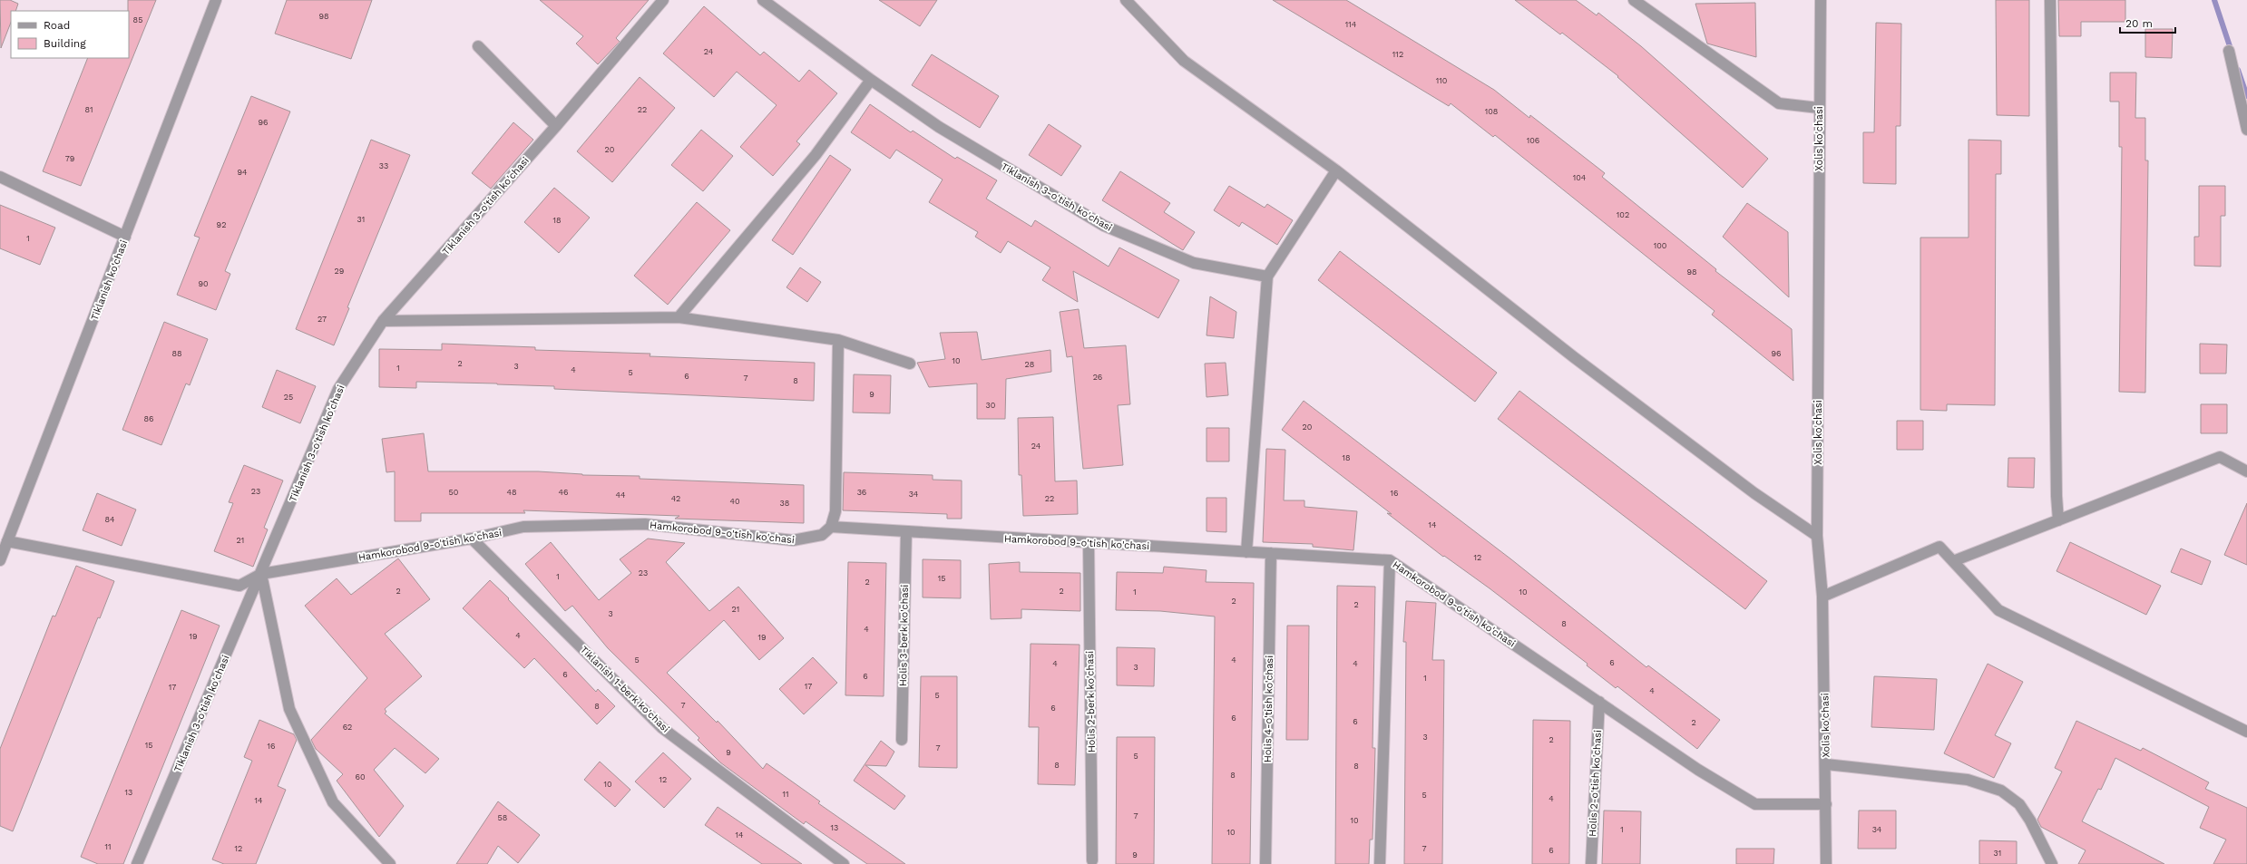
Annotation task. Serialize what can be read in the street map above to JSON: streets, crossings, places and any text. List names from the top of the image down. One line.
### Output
{"streets":{"street":["Xolis ko'chasi","Tiklanish 3-o'tish ko'chasi","Tiklanish ko'chasi","Hamkorobod 9-o'tish ko'chasi","Holis 3-berk ko'chasi","Tiklanish 1-berk ko'chasi","Holis 2-berk ko'chasi","Holis 4-o'tish ko'chasi","Holis 2-o'tish ko'chasi"]},"crossings":[["Xolis ko'chasi","Hamkorobod 9-o'tish ko'chasi"],["Tiklanish 3-o'tish ko'chasi","Hamkorobod 9-o'tish ko'chasi"],["Tiklanish ko'chasi","Hamkorobod 9-o'tish ko'chasi"],["Hamkorobod 9-o'tish ko'chasi","Holis 3-berk ko'chasi"],["Hamkorobod 9-o'tish ko'chasi","Tiklanish 1-berk ko'chasi"],["Hamkorobod 9-o'tish ko'chasi","Holis 2-berk ko'chasi"],["Hamkorobod 9-o'tish ko'chasi","Holis 4-o'tish ko'chasi"],["Hamkorobod 9-o'tish ko'chasi","Holis 2-o'tish ko'chasi"]],"house_numbers":["98","85","114","24","112","110","81","22","108","96","106","20","79","33","94","104","102","31","18","92","1","100","29","98","90","27","88","96","10","2","28","3","1","4","5","6","26","7","8","9","25","30","86","20","24","18","23","50","48","46","36","16","34","44","42","22","40","38","84","14","21","12","23","1","15","2","2","2","1","10","2","2","21","3","8","4","4","19","19","5","4","6","4","4","3","6","6","1","17","17","4","5","7","8","6","6","6","2","62","3","2","15","16","7","9","5","8","8","8","60","12","10","13","11","5","4","14","7","58","10","13","1","34","10","14","11","12","7","6","31","9"],"legend":["Road","Building"],"scale_bar":"20 m"}
